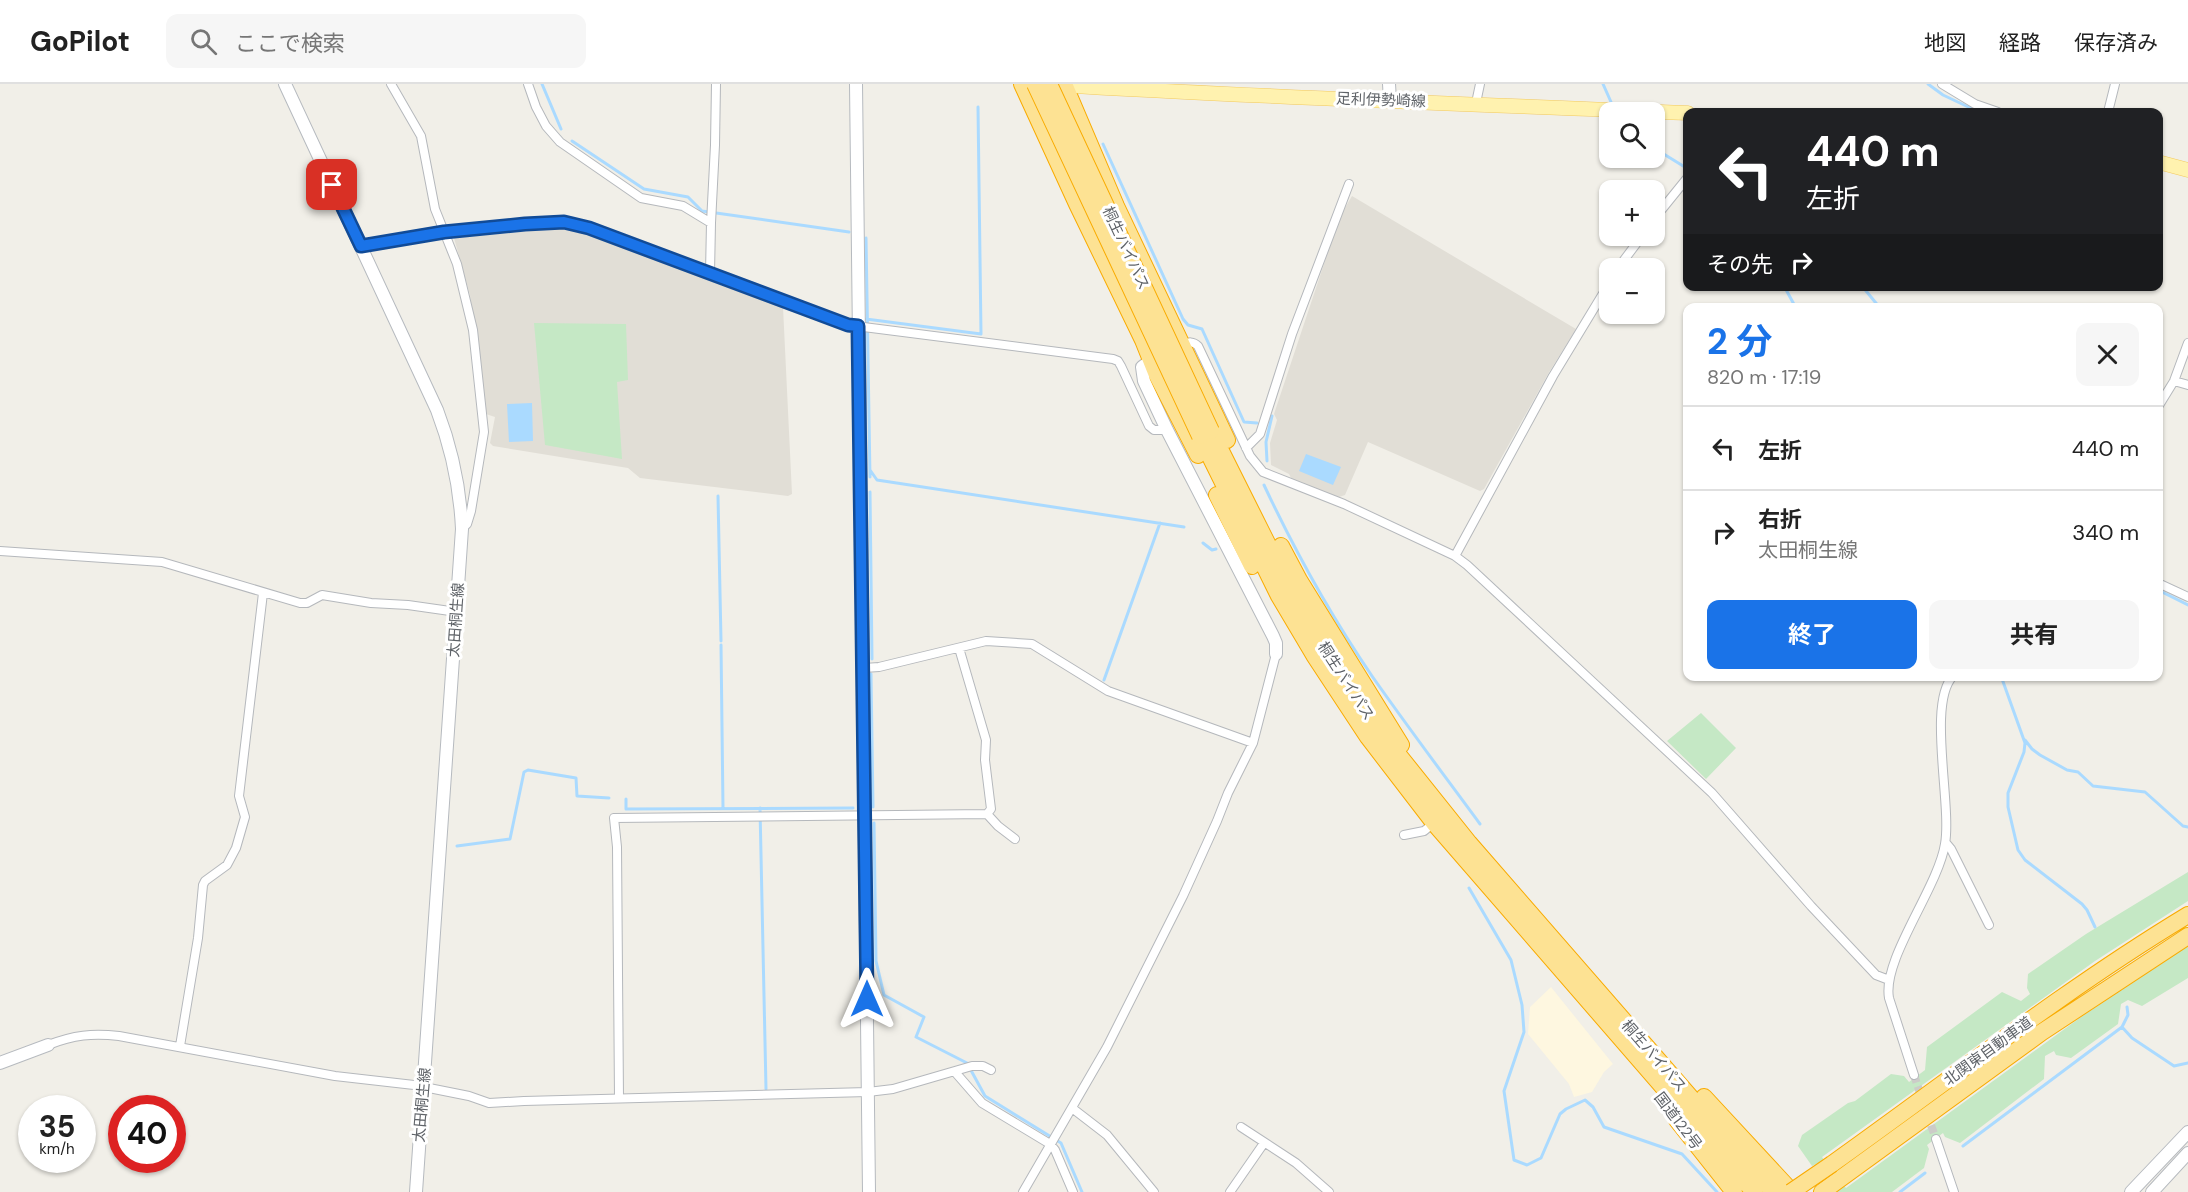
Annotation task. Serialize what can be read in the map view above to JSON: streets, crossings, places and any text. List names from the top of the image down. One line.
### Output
{"streets":{"highway":["桐生バイパス","北関東自動車道","国道122号"],"main road":["足利伊勢崎線"],"street":["太田桐生線"]},"crossings":[["足利伊勢崎線","桐生バイパス"],["桐生バイパス","国道122号"]],"page":{"header":"GoPilot","search":"ここで検索","nav":["地図","経路","保存済み"],"map_buttons":["+","−"],"turn":["440 m","左折"],"then":"その先","heading":["2 分","820 m · 17:19"],"list":[{"name":"左折","value":"440 m"},{"name":"右折","note":"太田桐生線","value":"340 m"}],"buttons":["終了","共有"],"speed":"35 km/h","limit":"40"}}
